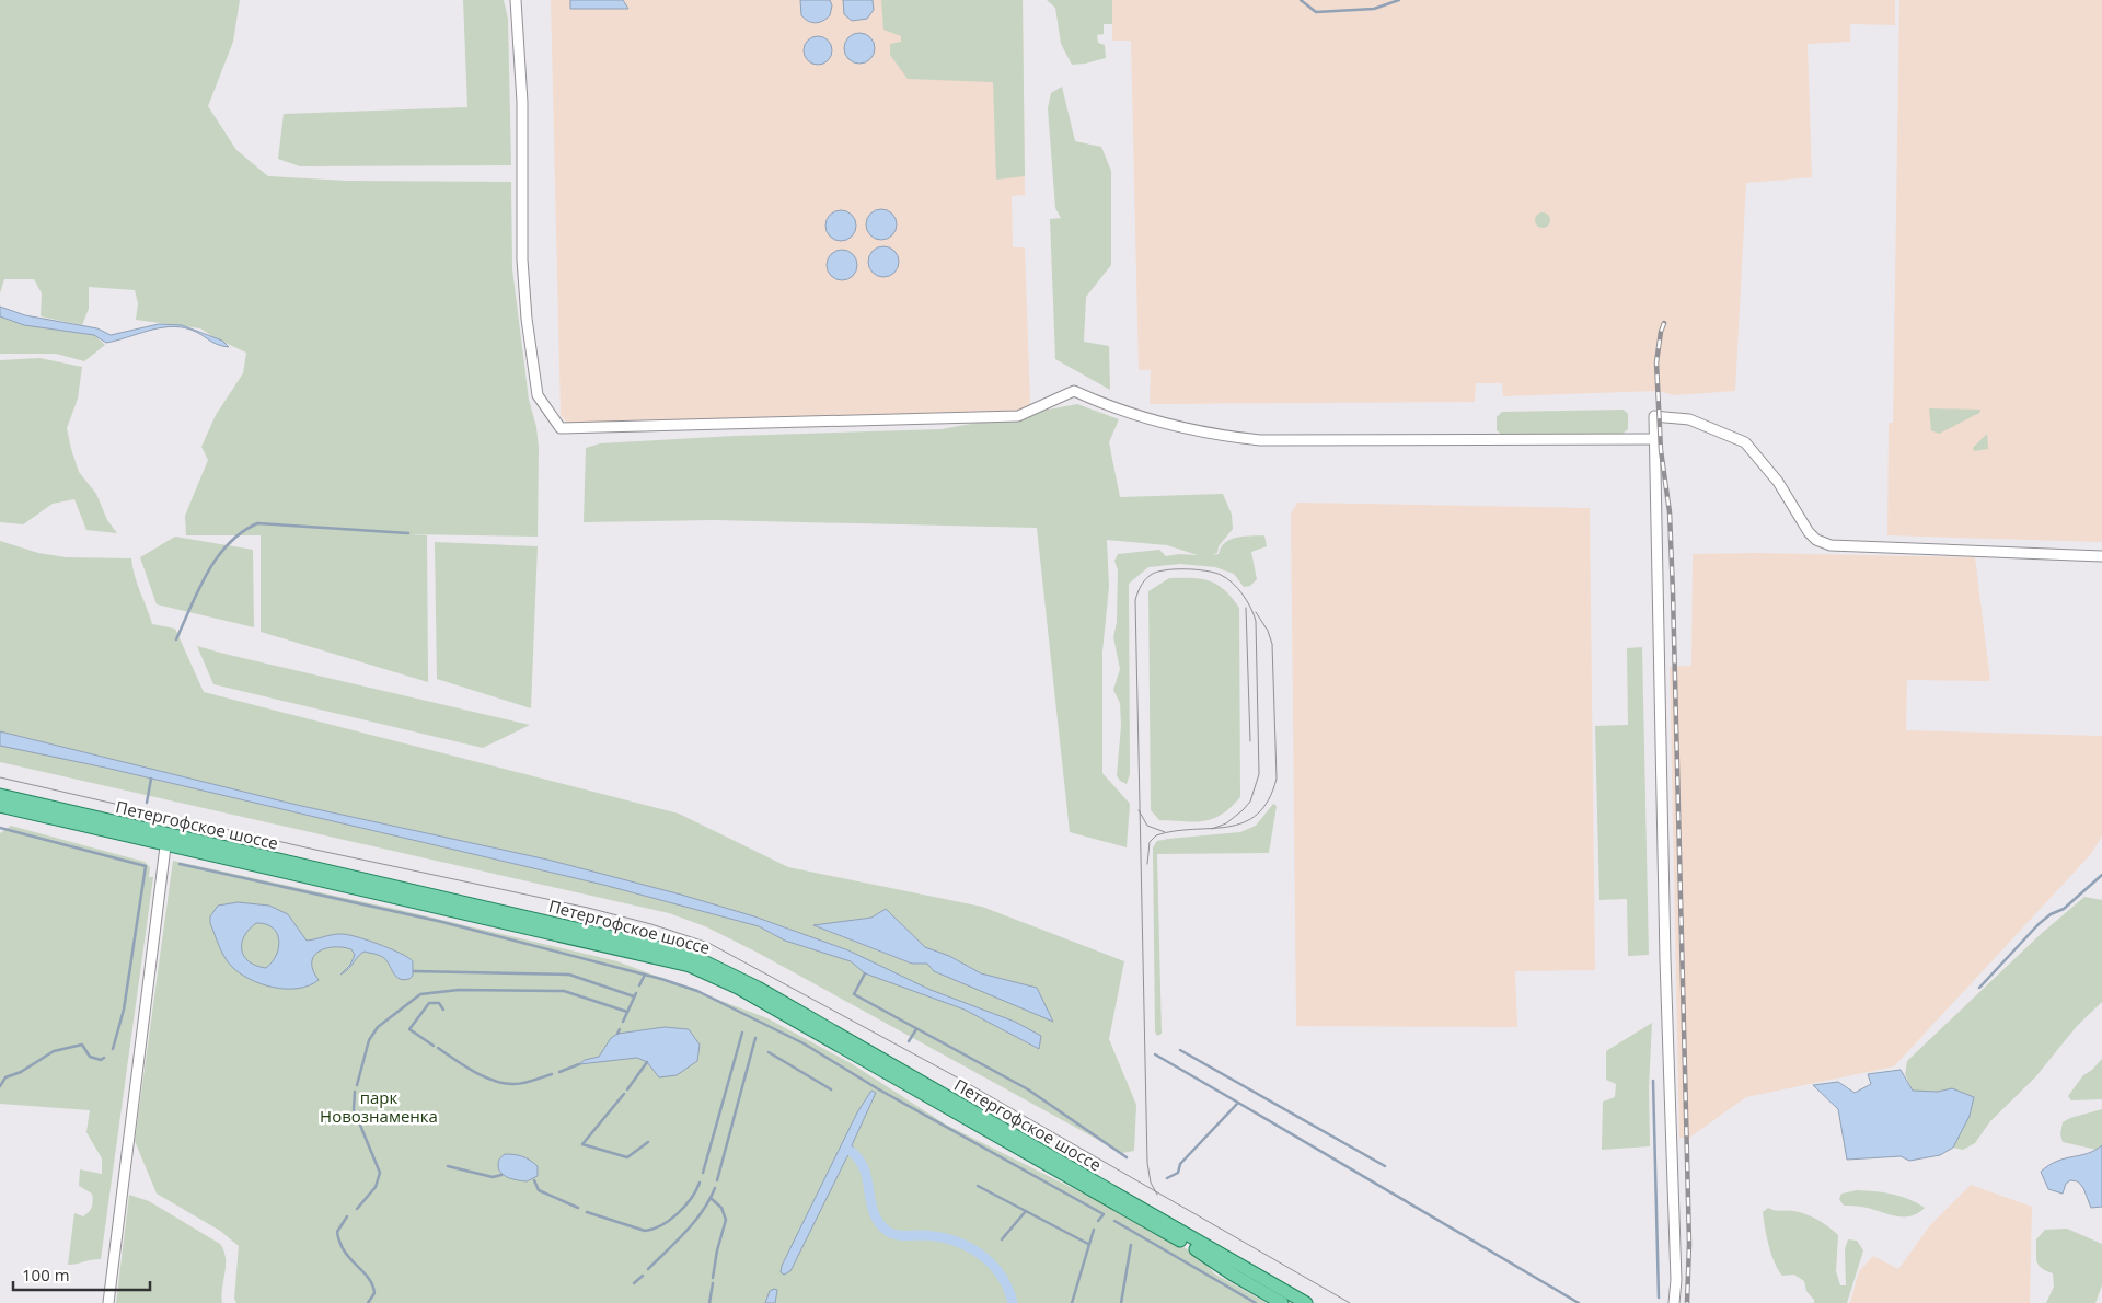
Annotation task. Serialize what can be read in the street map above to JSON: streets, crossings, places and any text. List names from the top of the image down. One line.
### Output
{"streets":{"main road":["Петергофское шоссе"]},"parks":["парк Новознаменка"],"scale_bar":"100 m"}
